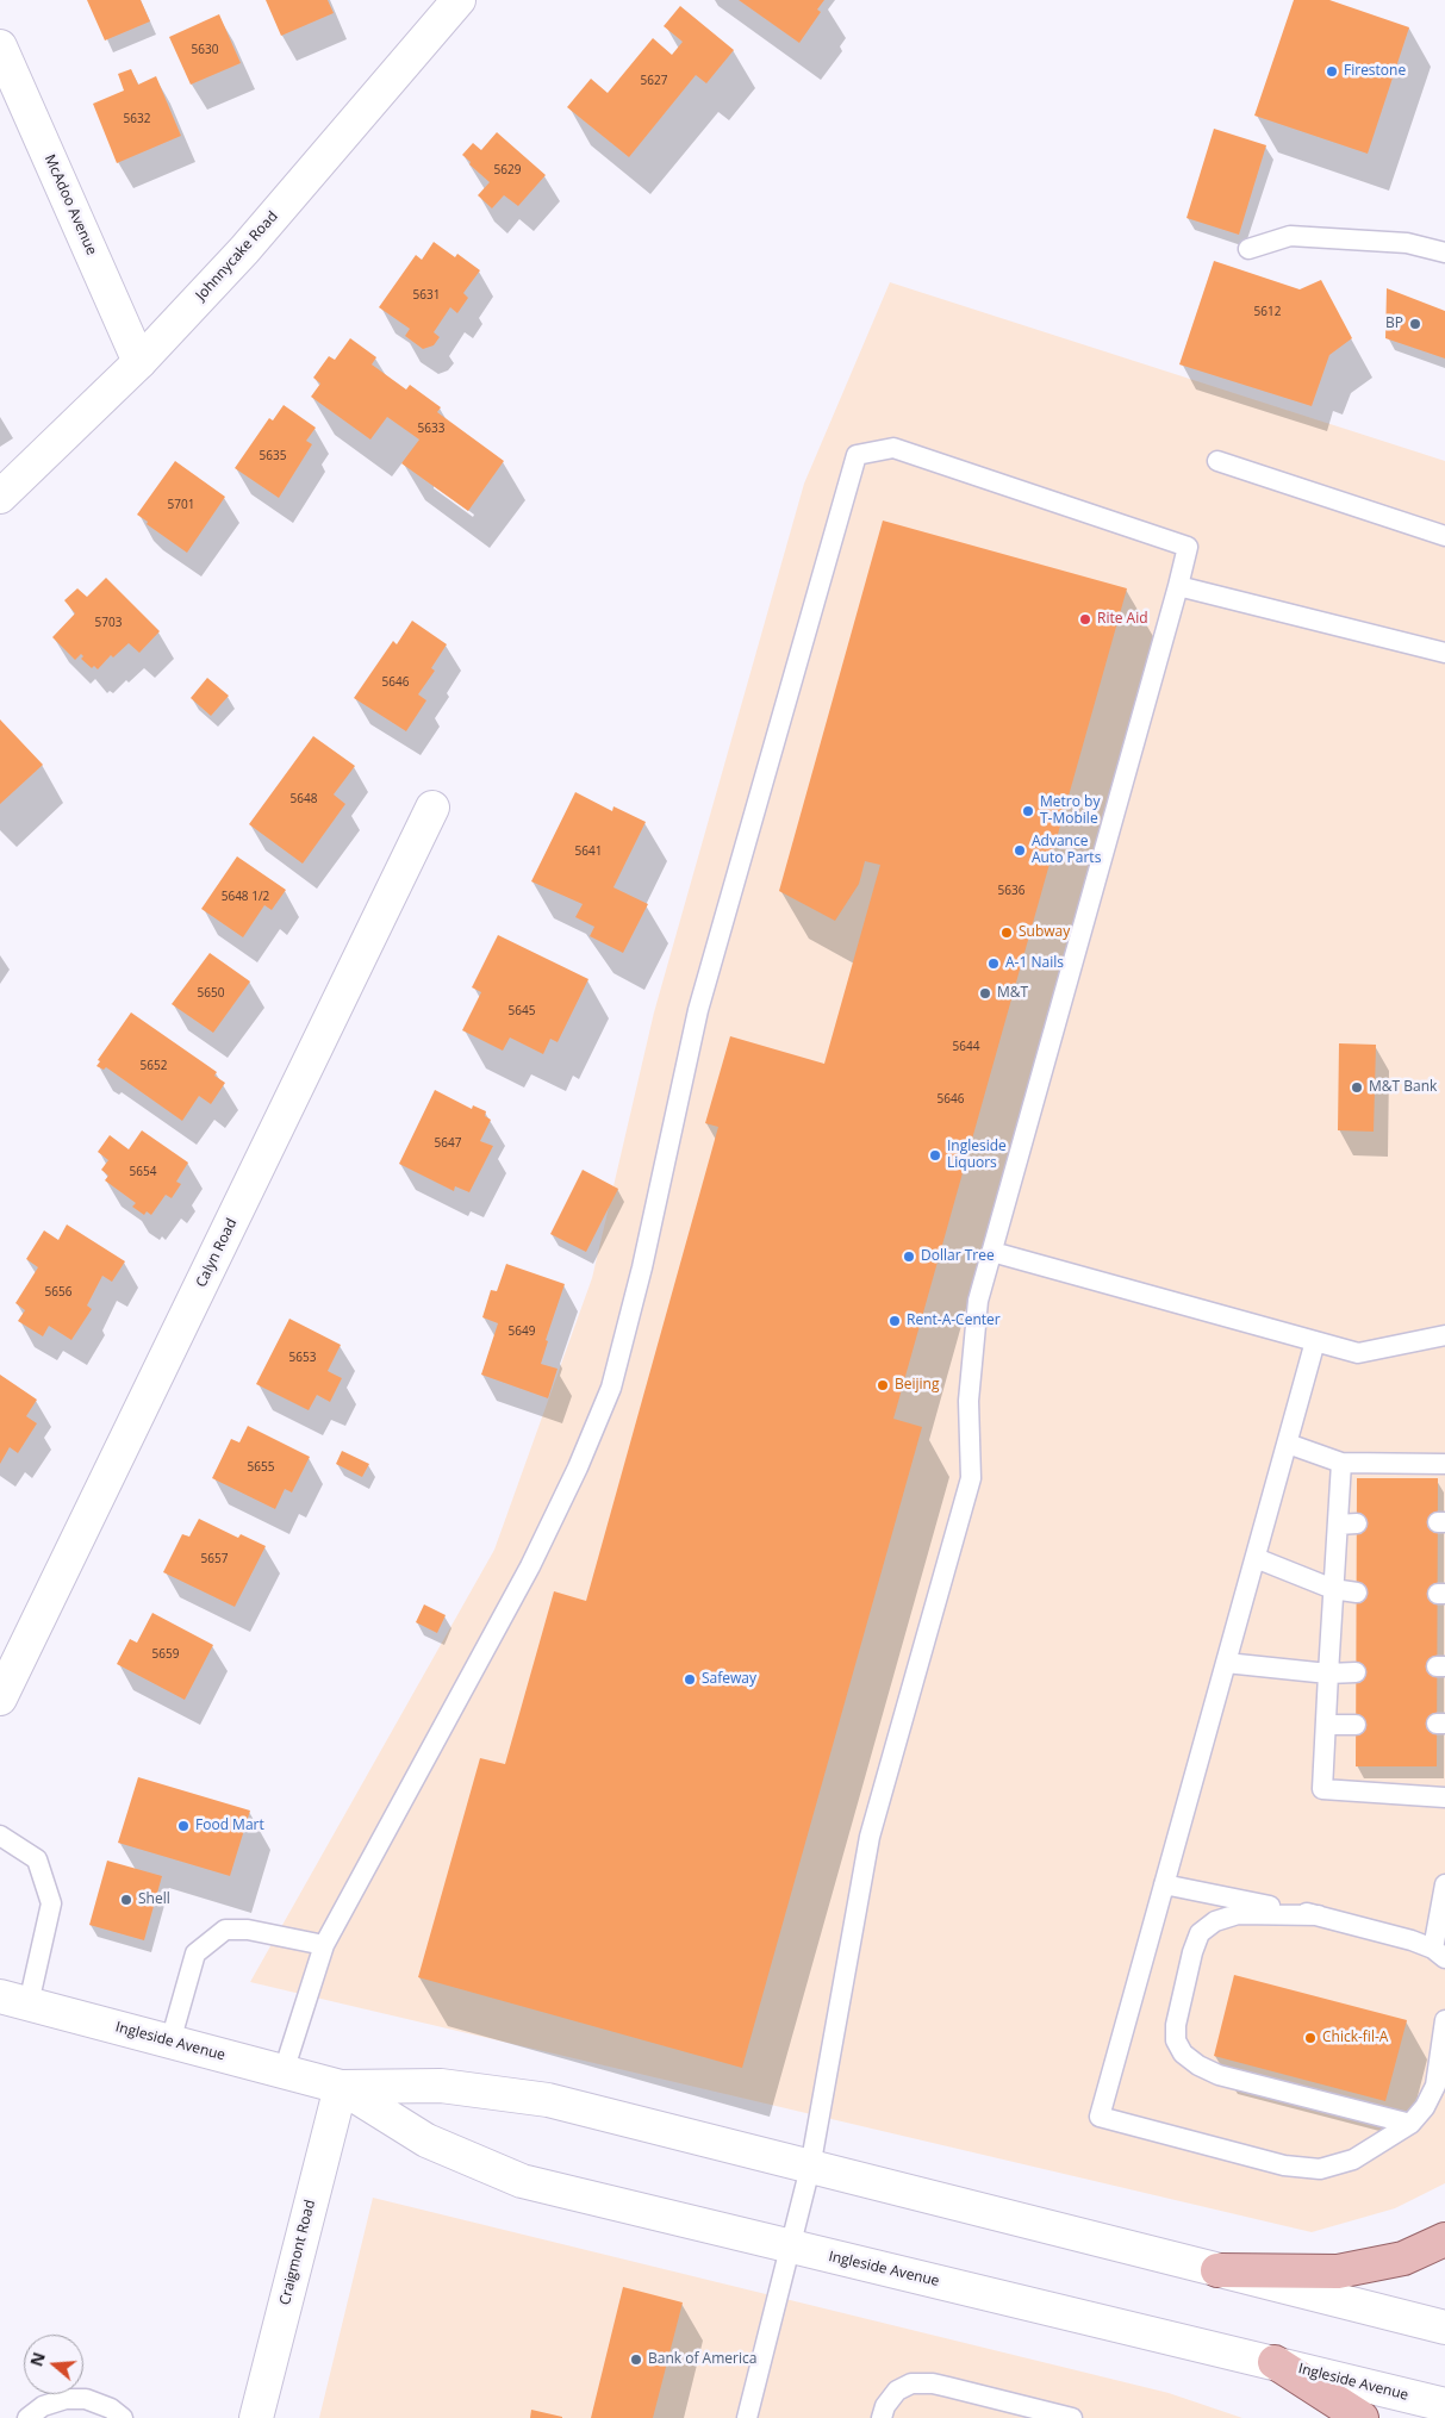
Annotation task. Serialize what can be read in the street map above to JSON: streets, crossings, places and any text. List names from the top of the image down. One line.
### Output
{"streets":{"main road":["McAdoo Avenue","Johnnycake Road","Calyn Road","Ingleside Avenue","Craigmont Road"]},"crossings":[["McAdoo Avenue","Johnnycake Road"],["Ingleside Avenue","Craigmont Road"]],"places":["Firestone","BP","Rite Aid","Metro by T-Mobile","Advance Auto Parts","Subway","A-1 Nails","M&T","M&T Bank","Ingleside Liquors","Dollar Tree","Rent-A-Center","Beijing","Safeway","Food Mart","Shell","Chick-fil-A","Bank of America"],"house_numbers":["5630","5627","5632","5629","5631","5612","5633","5635","5701","5703","5646","5648","5641","5636","5648 1/2","5650","5645","5644","5652","5646","5647","5654","5656","5649","5653","5655","5657","5659"],"north":"left"}
